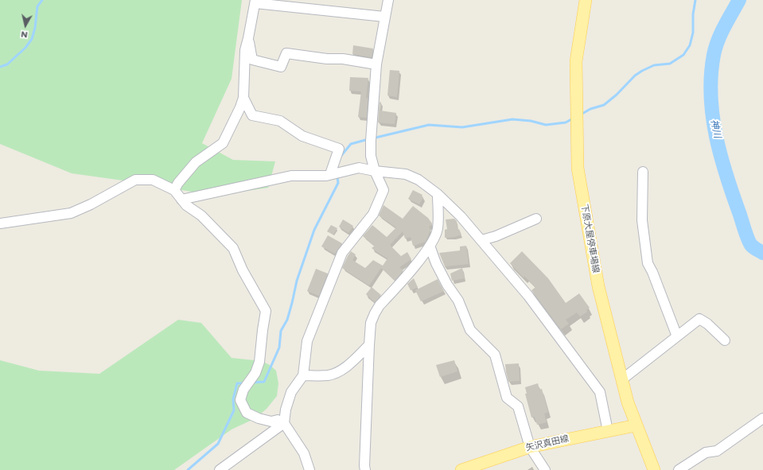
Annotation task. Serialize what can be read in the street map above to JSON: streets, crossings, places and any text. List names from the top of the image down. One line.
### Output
{"streets":{"main road":["下原大屋停車場線","矢沢真田線"]},"crossings":[["下原大屋停車場線","矢沢真田線"]],"water":["神川"],"north":"bottom"}
